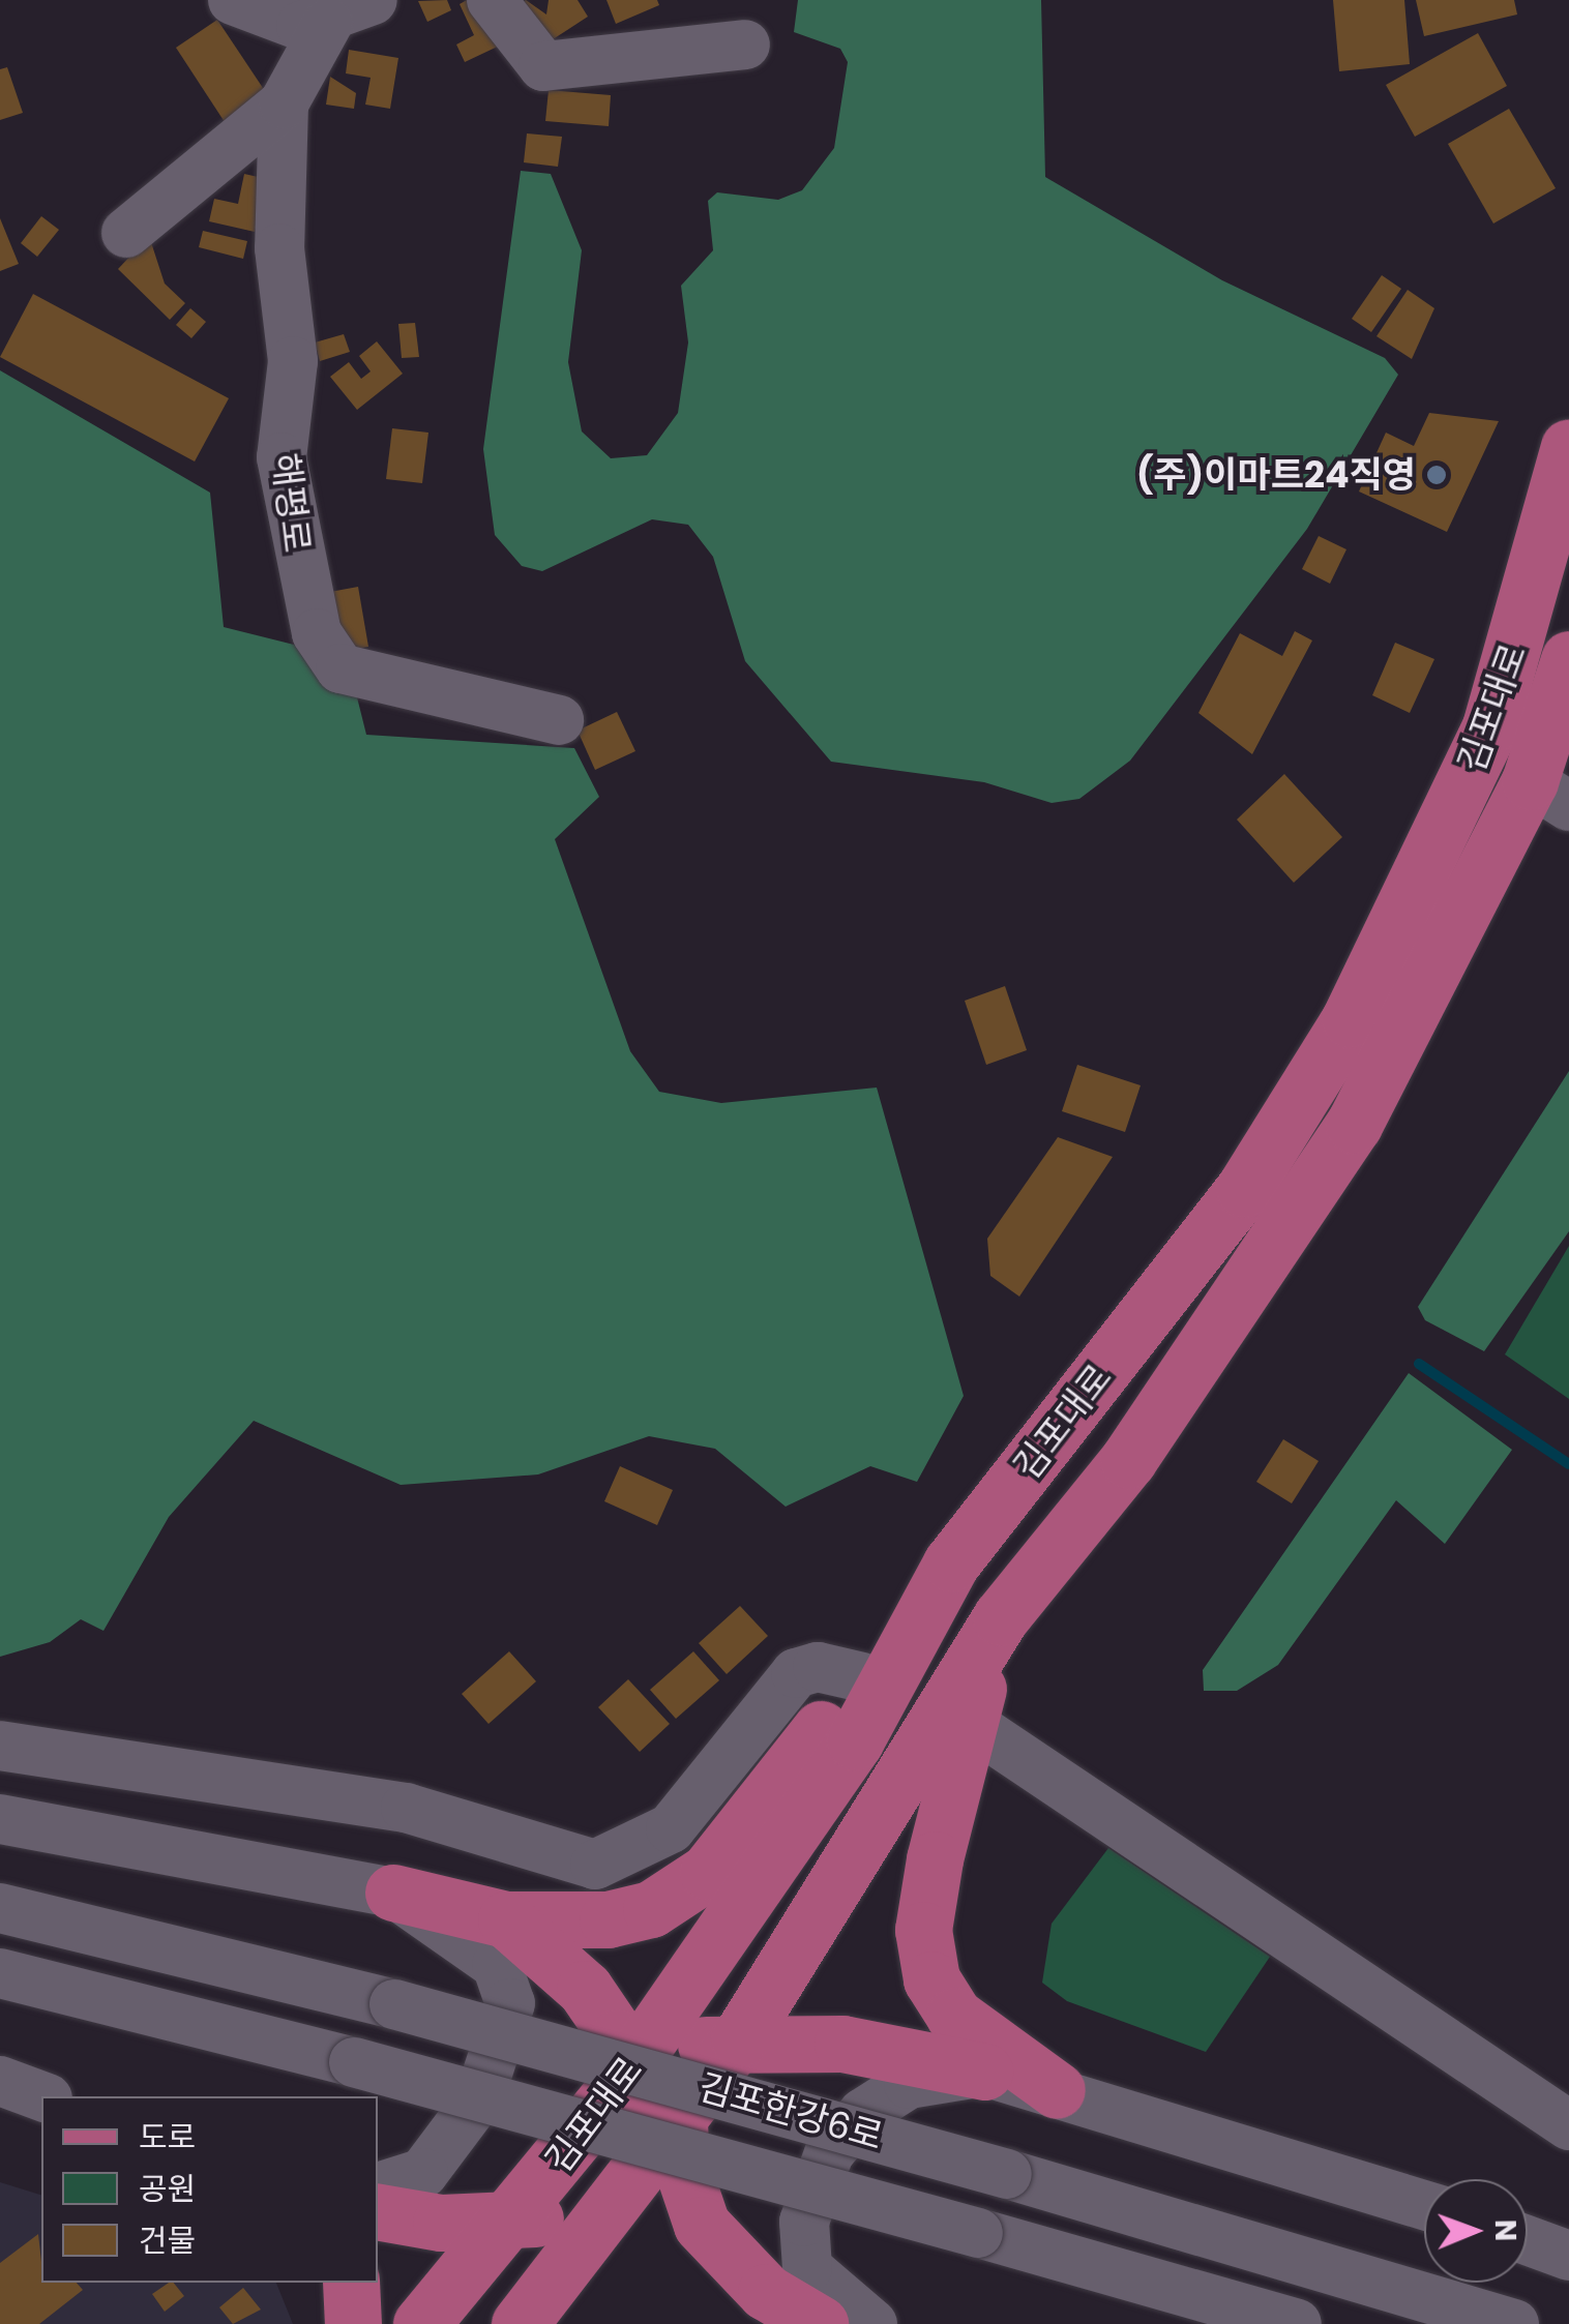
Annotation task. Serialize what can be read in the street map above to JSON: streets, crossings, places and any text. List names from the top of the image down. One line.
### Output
{"streets":{"main road":["김포대로"],"street":["해평로","김포한강6로"]},"places":["(주)이마트24직영"],"legend":["도로","공원","건물"],"north":"right"}
